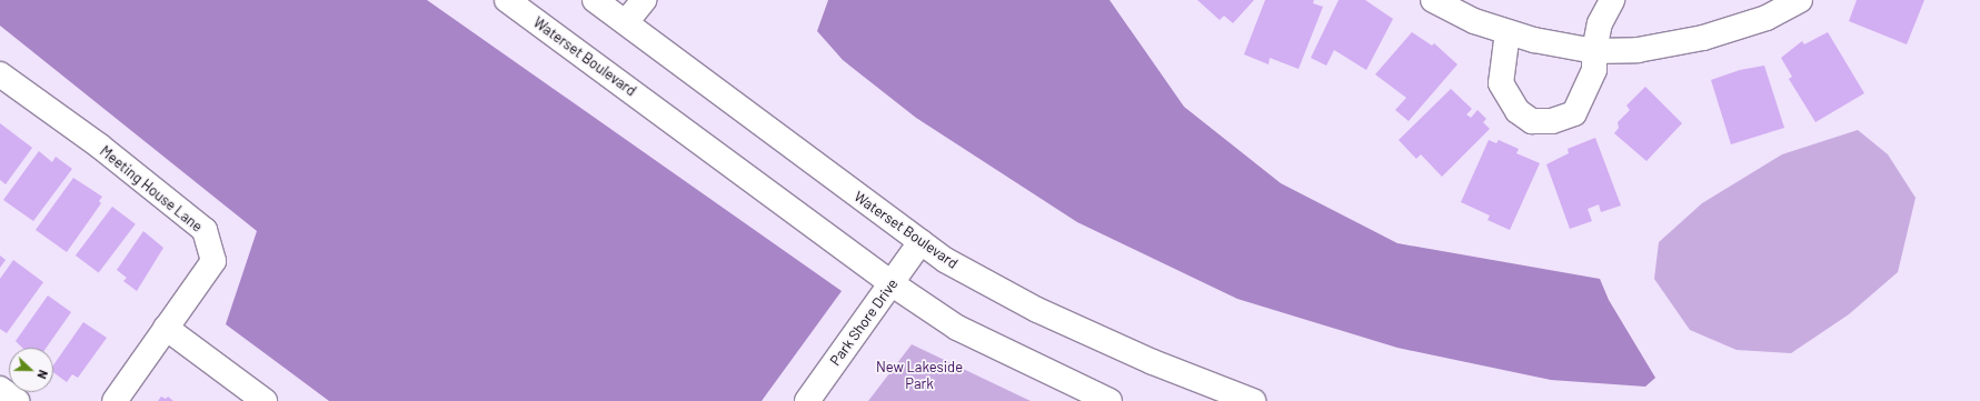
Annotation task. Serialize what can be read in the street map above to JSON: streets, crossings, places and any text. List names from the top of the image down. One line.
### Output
{"streets":{"street":["Waterset Boulevard","Meeting House Lane","Park Shore Drive"]},"crossings":[["Waterset Boulevard","Park Shore Drive"]],"parks":["New Lakeside Park"],"north":"right"}
